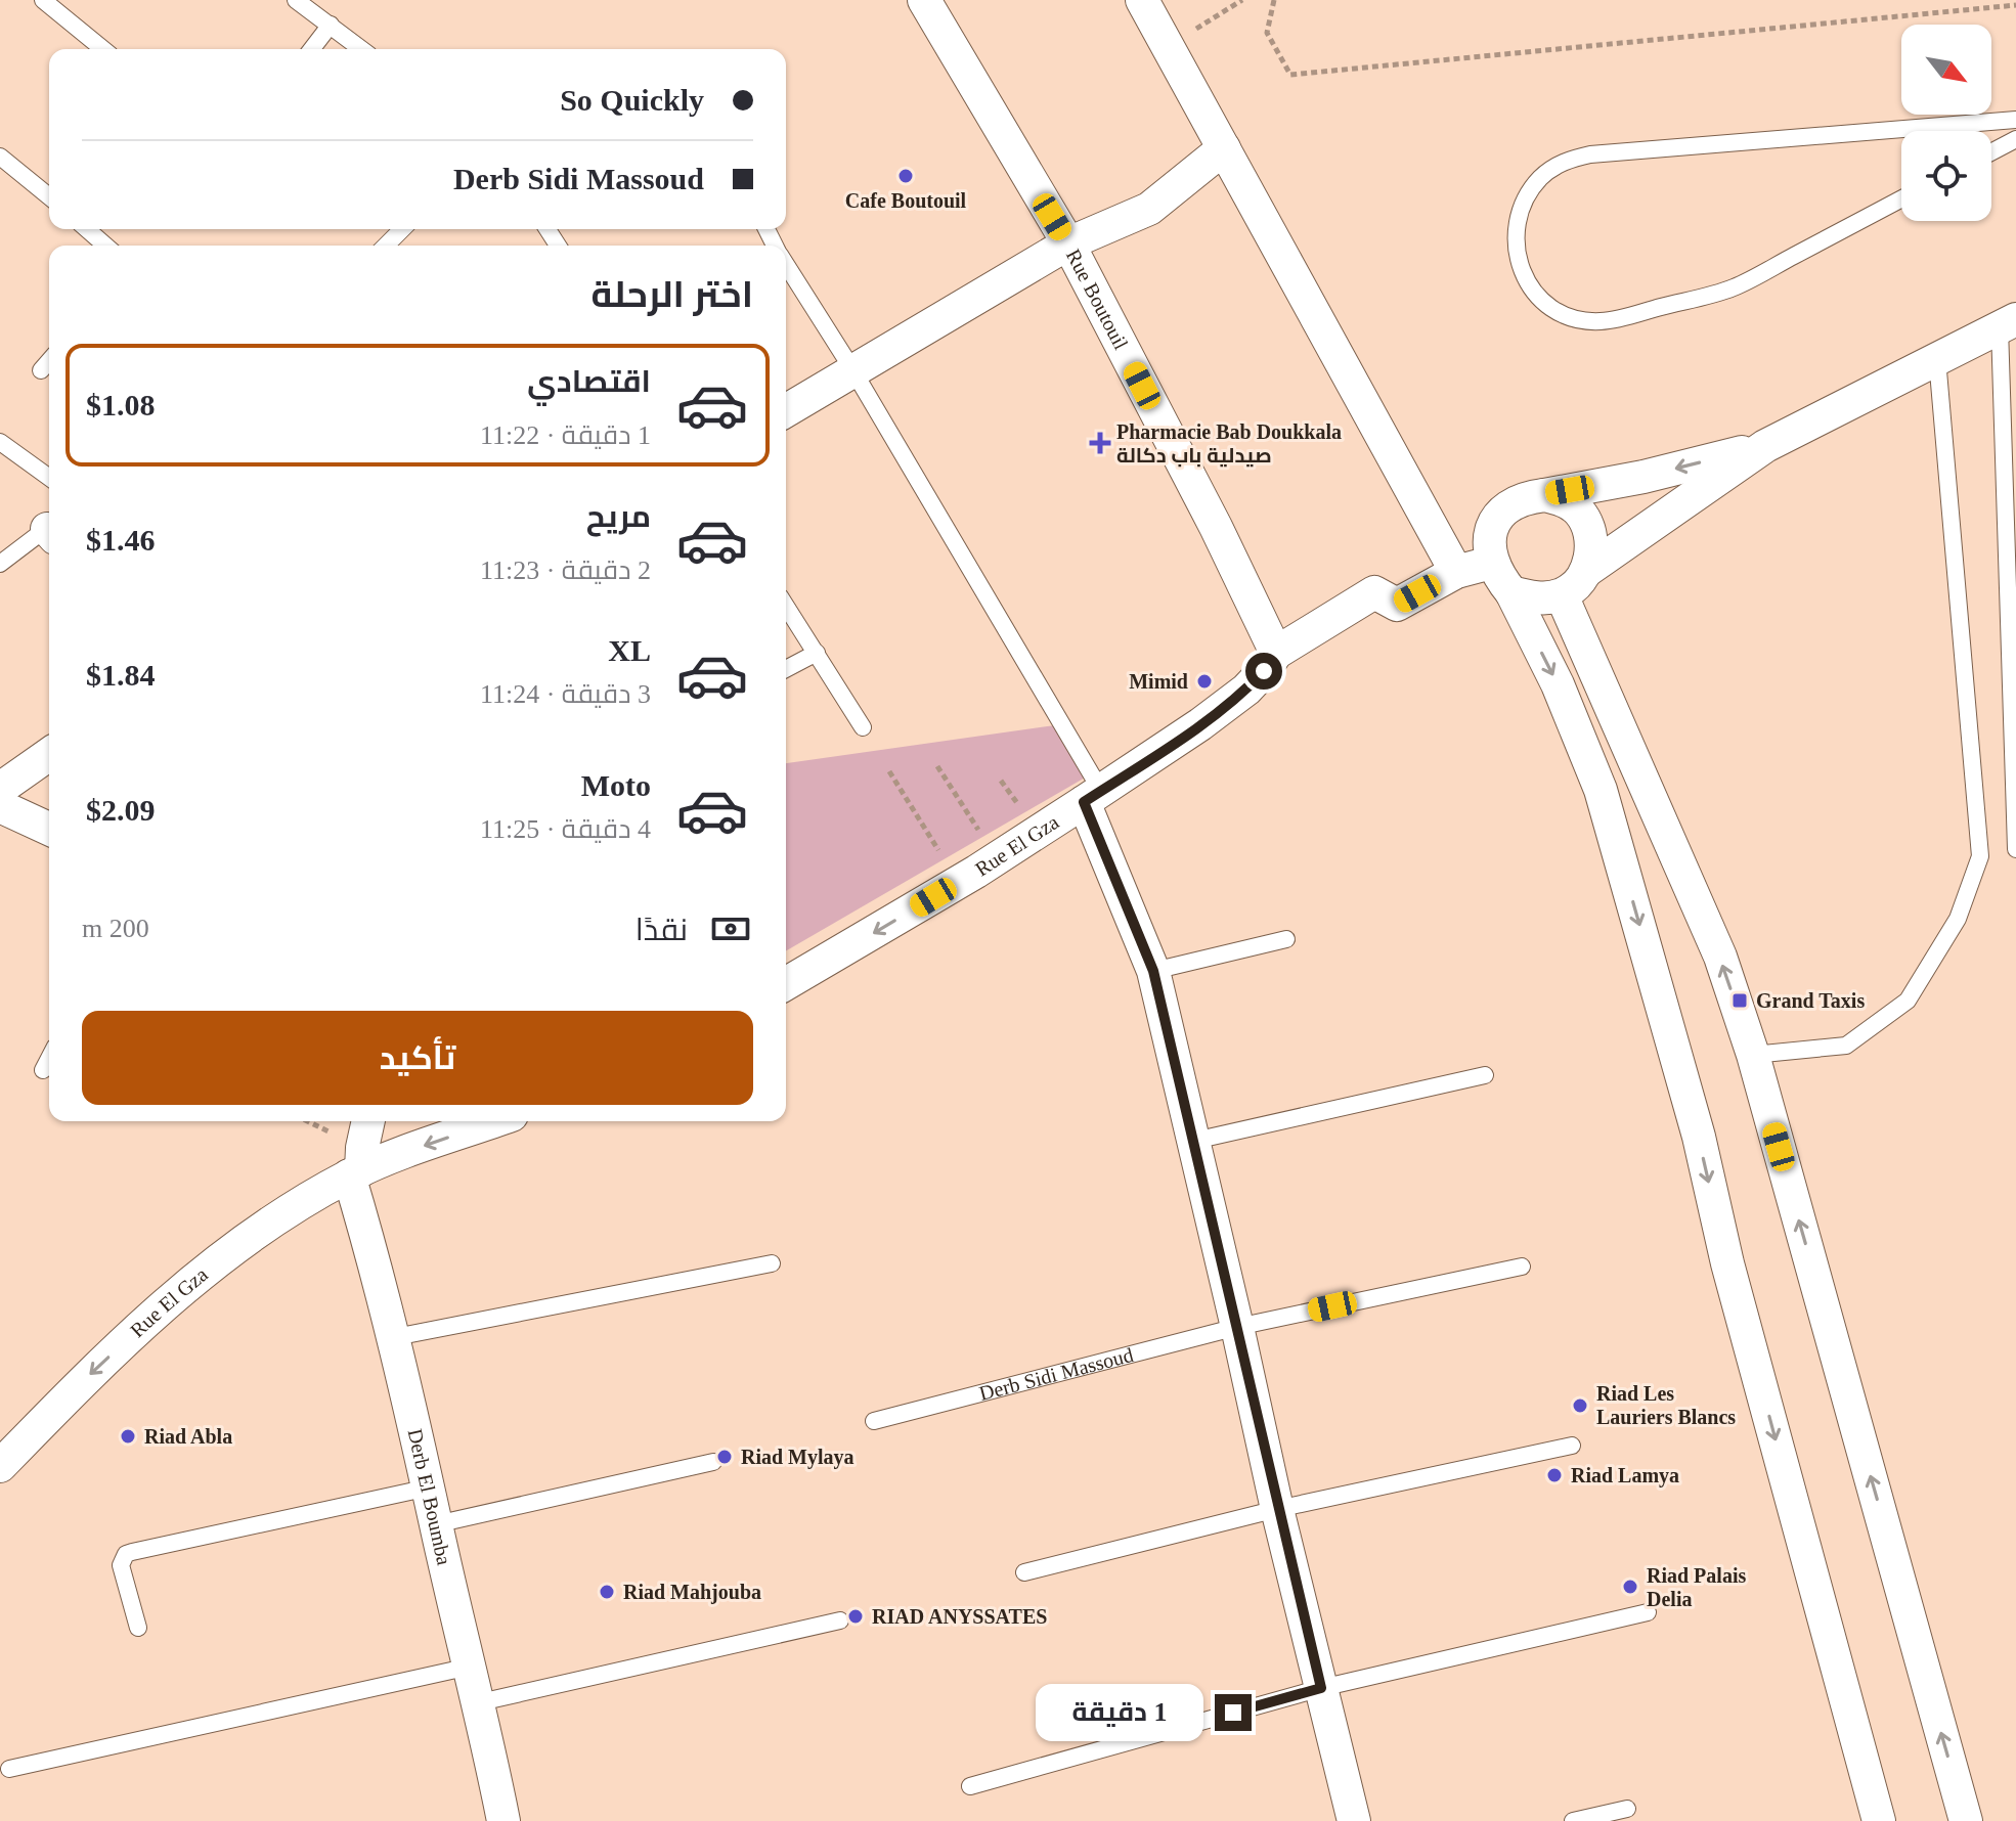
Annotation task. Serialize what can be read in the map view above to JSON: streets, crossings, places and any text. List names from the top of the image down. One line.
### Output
{"streets":{"street":["Rue Boutouil","Rue El Gza","Derb El Boumba"],"lane":["Derb Sidi Massoud"]},"crossings":[["Rue Boutouil","Rue El Gza"],["Rue El Gza","Derb El Boumba"]],"one_way":["Rue El Gza"],"places":{"other":["Cafe Boutouil","Mimid","Riad Les Lauriers Blancs","Riad Abla","Riad Mylaya","Riad Lamya","Riad Palais Delia","Riad Mahjouba","RIAD ANYSSATES"],"health":["Pharmacie Bab Doukkala صيدلية باب دكالة"],"transit":["Grand Taxis"]},"north":"bottom right","page":{"banner":["So Quickly","Derb Sidi Massoud"],"heading":"اختر الرحلة","list":[{"name":"اقتصادي","note":"1 دقيقة · 11:22","value":"$1.08"},{"name":"مريح","note":"2 دقيقة · 11:23","value":"$1.46"},{"name":"XL","note":"3 دقيقة · 11:24","value":"$1.84"},{"name":"Moto","note":"4 دقيقة · 11:25","value":"$2.09"}],"pay":["نقدًا","200 m"],"buttons":"تأكيد","bubble":"1 دقيقة"}}
